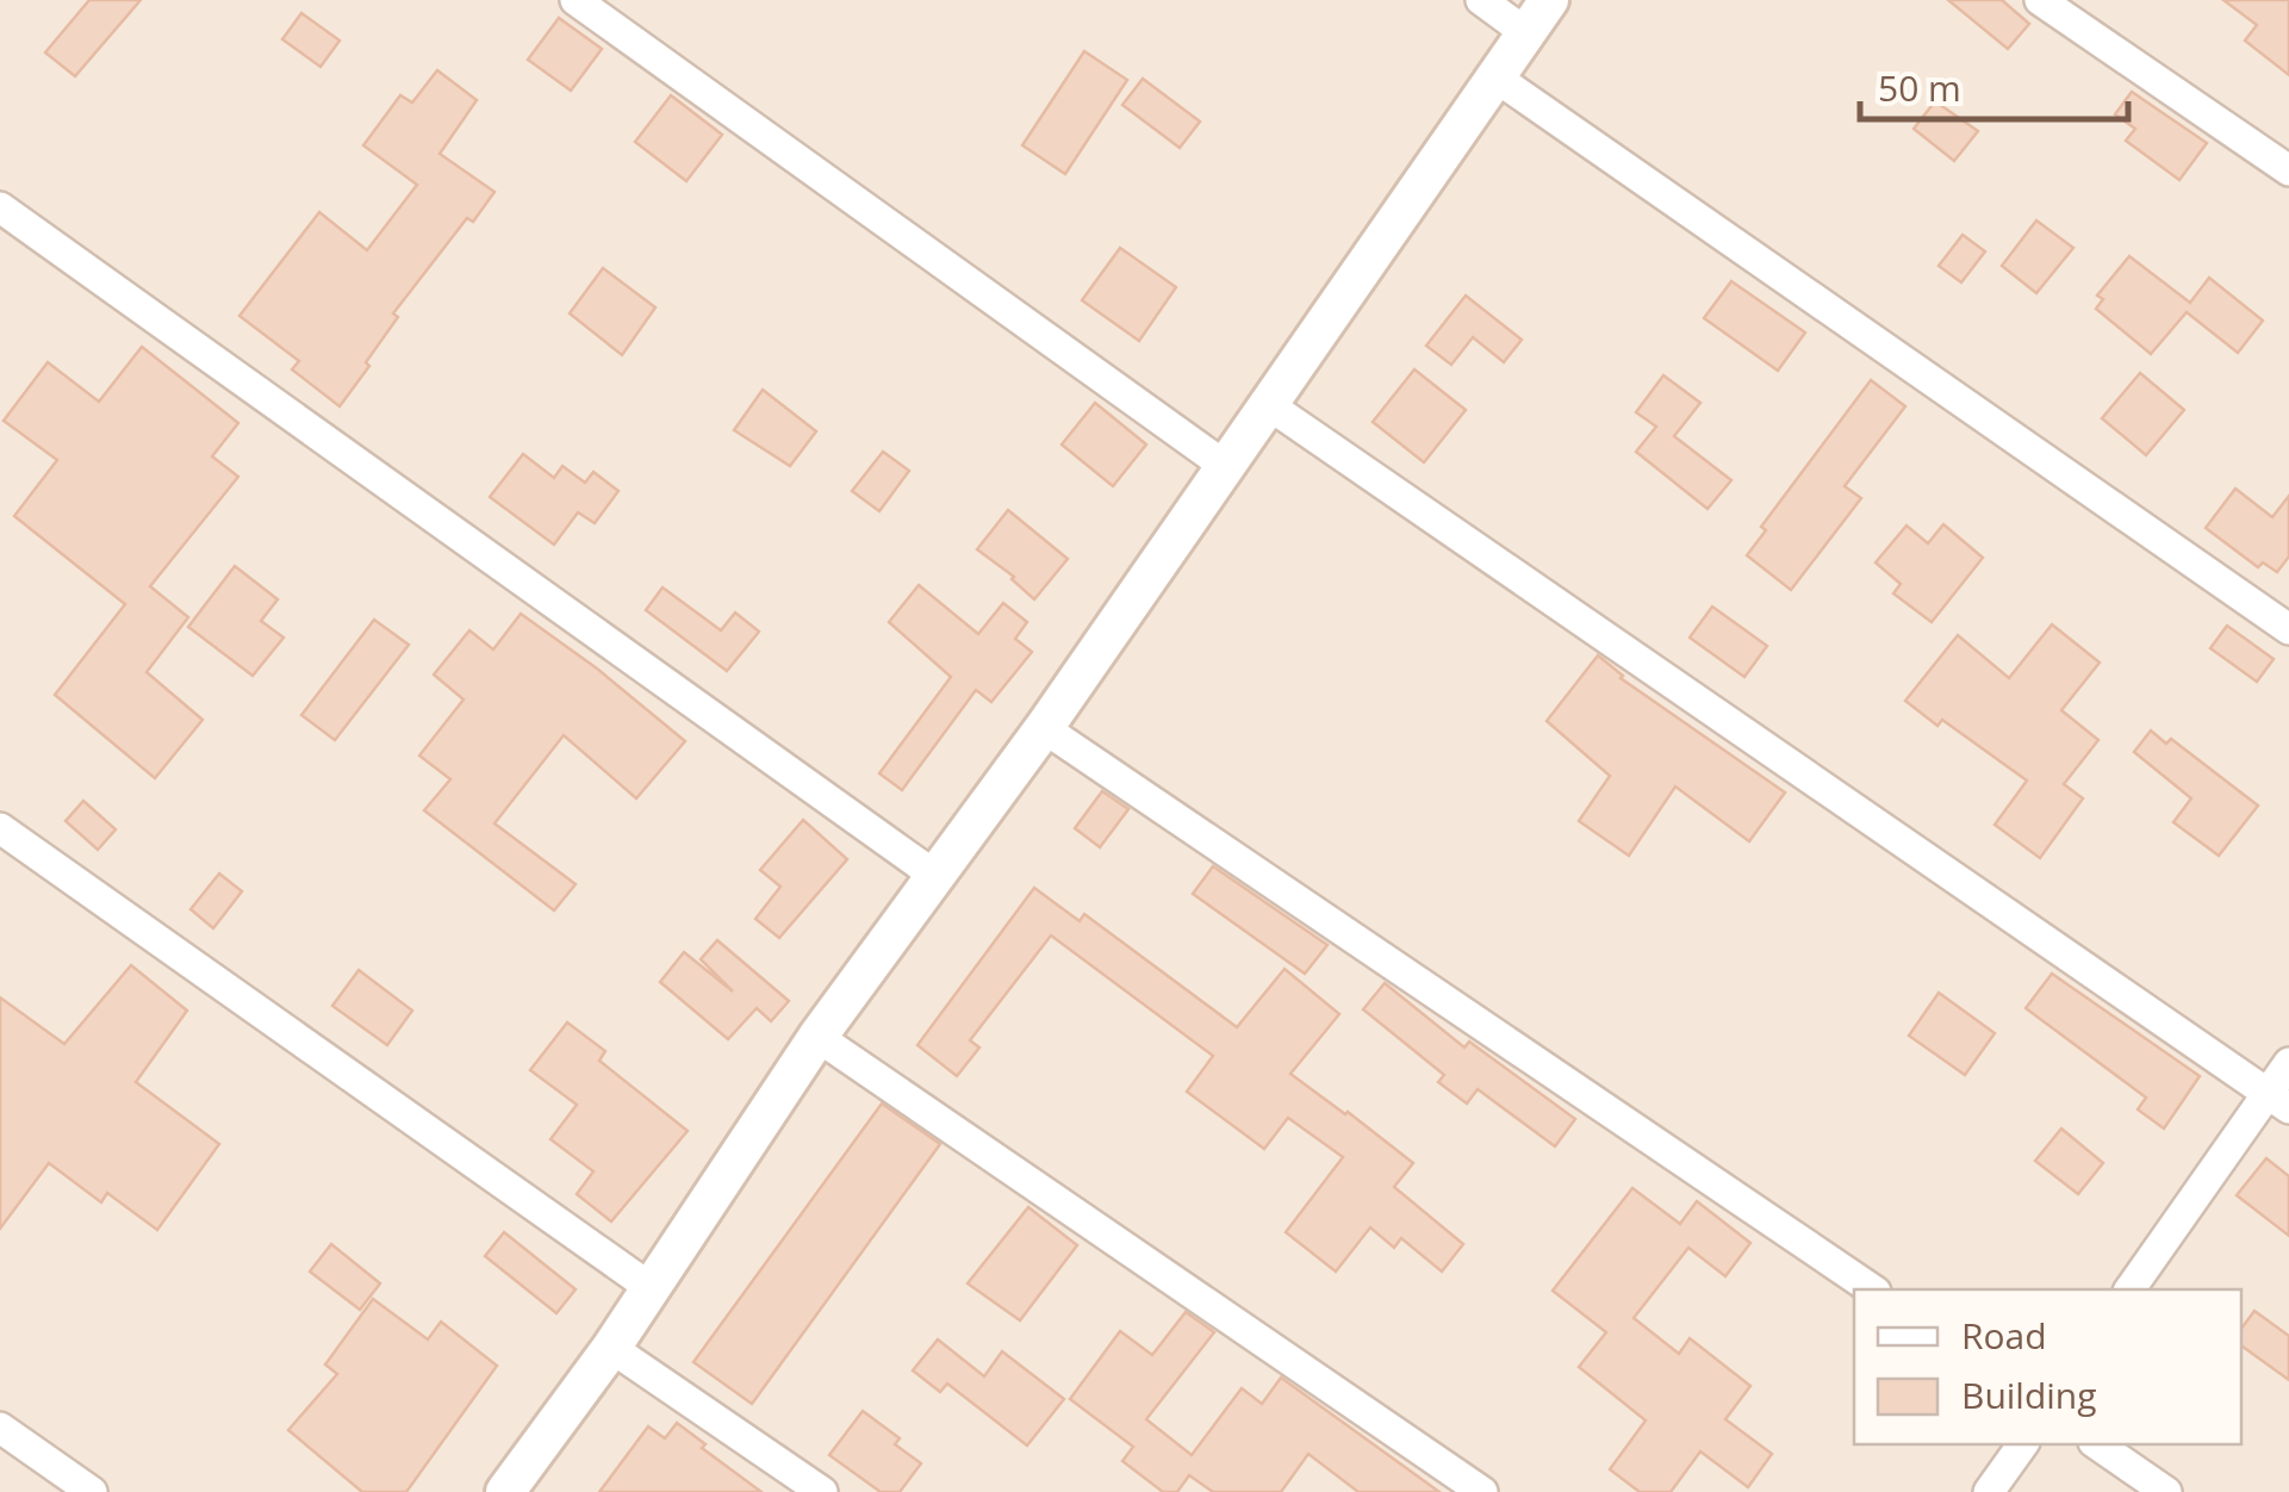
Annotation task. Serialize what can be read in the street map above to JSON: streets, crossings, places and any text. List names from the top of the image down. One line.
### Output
{"legend":["Road","Building"],"scale_bar":"50 m"}
